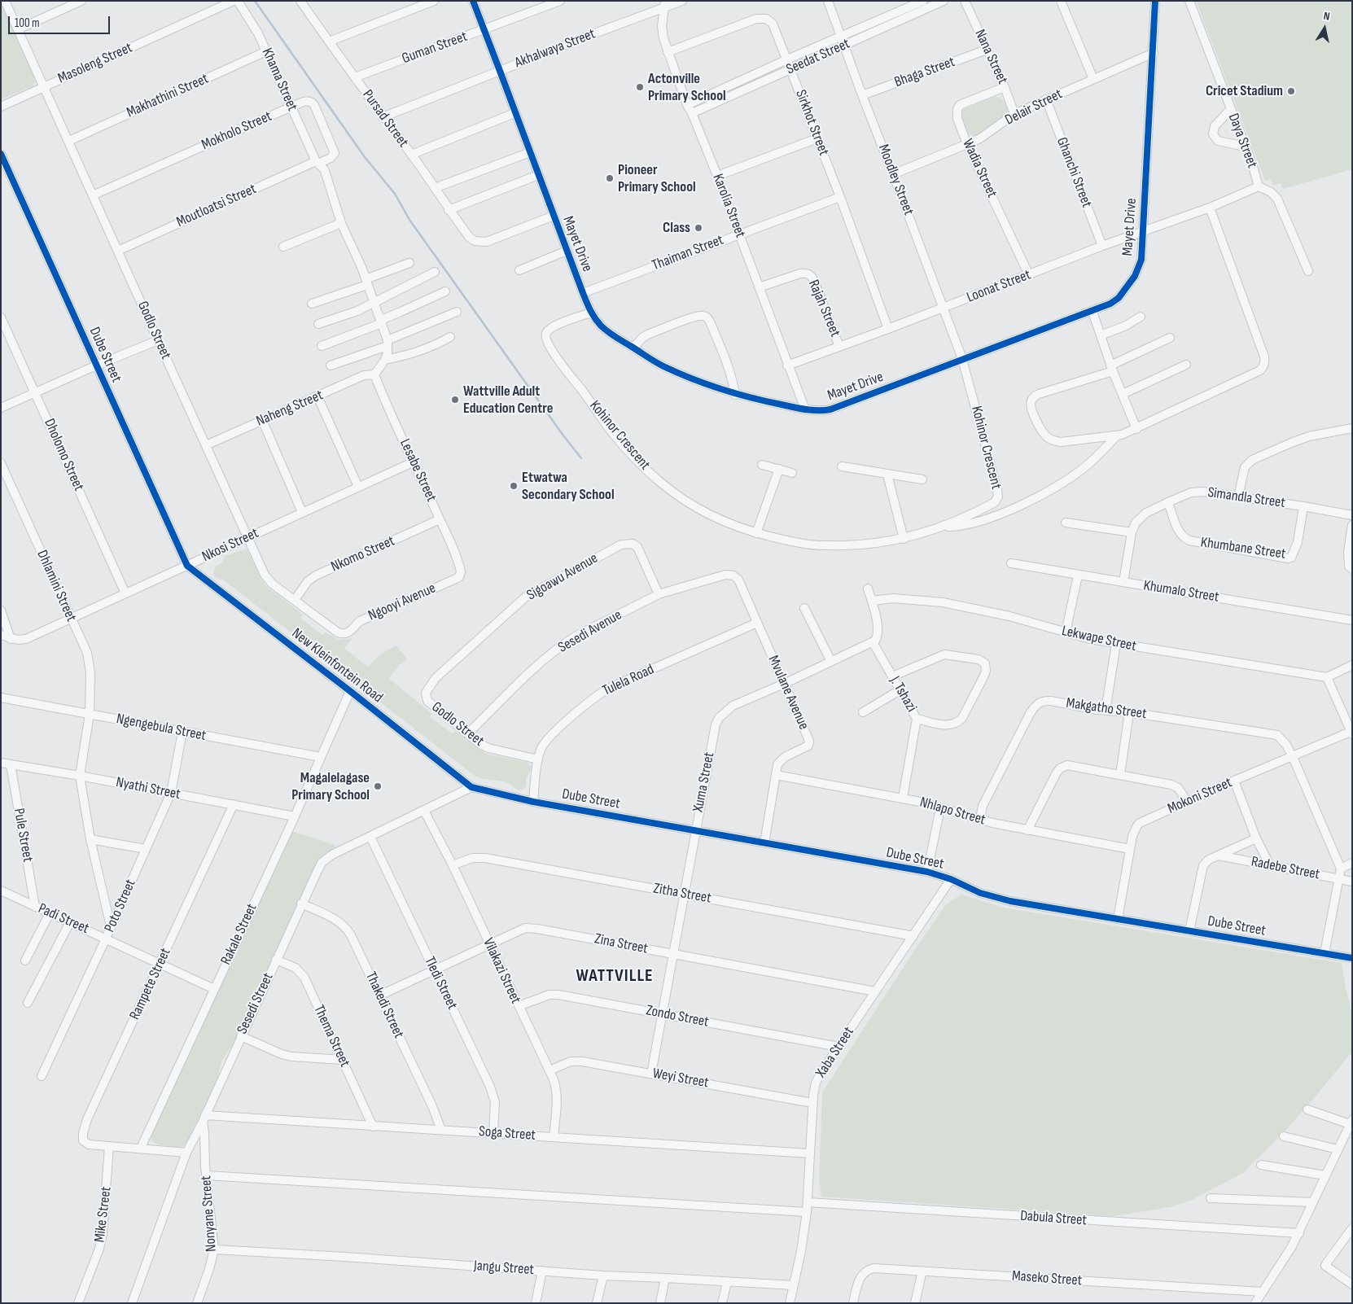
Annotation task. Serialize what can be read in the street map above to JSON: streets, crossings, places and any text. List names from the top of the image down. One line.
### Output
{"streets":{"street":["Guman Street","Akhalwaya Street","Seedat Street","Nana Street","Masoleng Street","Bhaga Street","Khama Street","Makhathini Street","Delair Street","Pursad Street","Sirkhot Street","Mokholo Street","Daya Street","Wadia Street","Ghanchi Street","Moodley Street","Moutloatsi Street","Karolia Street","Mayet Drive","Thaiman Street","Loonat Street","Rajah Street","Godlo Street","Dube Street","Naheng Street","Kohinor Crescent","Dholomo Street","Lesabe Street","Simandla Street","Nkosi Street","Khumbane Street","Nkomo Street","Sigoawu Avenue","Dhlamini Street","Khumalo Street","Ngooyi Avenue","Sesedi Avenue","Lekwape Street","New Kleinfontein Road","Tulela Road","Mvulane Avenue","J. Tshazi","Makgatho Street","Ngengebula Street","Xuma Street","Nyathi Street","Mokoni Street","Nhlapo Street","Pule Street","Radebe Street","Zitha Street","Poto Street","Padi Street","Rakale Street","Zina Street","Vilakazi Street","Tledi Street","Rampete Street","Sesedi Street","Thakedi Street","Zondo Street","Thema Street","Xaba Street","Weyi Street","Soga Street","Nonyane Street","Mike Street","Dabula Street","Jangu Street","Maseko Street"]},"crossings":[["Guman Street","Pursad Street"],["Guman Street","Mayet Drive"],["Akhalwaya Street","Pursad Street"],["Akhalwaya Street","Karolia Street"],["Akhalwaya Street","Mayet Drive"],["Seedat Street","Sirkhot Street"],["Seedat Street","Moodley Street"],["Seedat Street","Karolia Street"],["Nana Street","Bhaga Street"],["Nana Street","Delair Street"],["Nana Street","Wadia Street"],["Masoleng Street","Godlo Street"],["Bhaga Street","Moodley Street"],["Khama Street","Makhathini Street"],["Khama Street","Mokholo Street"],["Khama Street","Moutloatsi Street"],["Makhathini Street","Godlo Street"],["Delair Street","Wadia Street"],["Delair Street","Ghanchi Street"],["Delair Street","Moodley Street"],["Delair Street","Mayet Drive"],["Pursad Street","Mayet Drive"],["Sirkhot Street","Karolia Street"],["Sirkhot Street","Thaiman Street"],["Sirkhot Street","Loonat Street"],["Mokholo Street","Moutloatsi Street"],["Mokholo Street","Godlo Street"],["Daya Street","Loonat Street"],["Wadia Street","Loonat Street"],["Ghanchi Street","Loonat Street"],["Moodley Street","Mayet Drive"],["Moodley Street","Loonat Street"],["Moodley Street","Kohinor Crescent"],["Moutloatsi Street","Godlo Street"],["Karolia Street","Mayet Drive"],["Karolia Street","Thaiman Street"],["Karolia Street","Loonat Street"],["Karolia Street","Rajah Street"],["Mayet Drive","Thaiman Street"],["Mayet Drive","Loonat Street"],["Mayet Drive","Kohinor Crescent"],["Loonat Street","Rajah Street"],["Godlo Street","Naheng Street"],["Godlo Street","Nkosi Street"],["Godlo Street","Nkomo Street"],["Godlo Street","Sigoawu Avenue"],["Godlo Street","Ngooyi Avenue"],["Godlo Street","Sesedi Avenue"],["Godlo Street","Tulela Road"],["Dube Street","Nkosi Street"],["Dube Street","New Kleinfontein Road"],["Dube Street","Tulela Road"],["Dube Street","Mvulane Avenue"],["Dube Street","Xuma Street"],["Dube Street","Mokoni Street"],["Dube Street","Radebe Street"],["Dube Street","Sesedi Street"],["Dube Street","Xaba Street"],["Naheng Street","Lesabe Street"],["Dholomo Street","Nkosi Street"],["Lesabe Street","Nkosi Street"],["Lesabe Street","Nkomo Street"],["Lesabe Street","Ngooyi Avenue"],["Simandla Street","Khumbane Street"],["Simandla Street","Khumalo Street"],["Nkosi Street","Dhlamini Street"],["Nkosi Street","New Kleinfontein Road"],["Sigoawu Avenue","Sesedi Avenue"],["Dhlamini Street","Ngengebula Street"],["Dhlamini Street","Padi Street"],["Sesedi Avenue","Mvulane Avenue"],["New Kleinfontein Road","Rakale Street"],["New Kleinfontein Road","Sesedi Street"],["Tulela Road","Mvulane Avenue"],["Mvulane Avenue","Xuma Street"],["Mvulane Avenue","Nhlapo Street"],["J. Tshazi","Xuma Street"],["J. Tshazi","Nhlapo Street"],["Makgatho Street","Mokoni Street"],["Makgatho Street","Nhlapo Street"],["Ngengebula Street","Poto Street"],["Ngengebula Street","Padi Street"],["Ngengebula Street","Rakale Street"],["Xuma Street","Zitha Street"],["Xuma Street","Zina Street"],["Xuma Street","Zondo Street"],["Xuma Street","Weyi Street"],["Nyathi Street","Pule Street"],["Nyathi Street","Poto Street"],["Nyathi Street","Padi Street"],["Nyathi Street","Rakale Street"],["Nyathi Street","Rampete Street"],["Mokoni Street","Nhlapo Street"],["Pule Street","Padi Street"],["Zitha Street","Vilakazi Street"],["Zitha Street","Xaba Street"],["Poto Street","Padi Street"],["Padi Street","Rakale Street"],["Padi Street","Rampete Street"],["Zina Street","Vilakazi Street"],["Zina Street","Tledi Street"],["Zina Street","Thakedi Street"],["Zina Street","Xaba Street"],["Vilakazi Street","Sesedi Street"],["Vilakazi Street","Zondo Street"],["Vilakazi Street","Weyi Street"],["Vilakazi Street","Soga Street"],["Tledi Street","Sesedi Street"],["Tledi Street","Soga Street"],["Rampete Street","Mike Street"],["Sesedi Street","Thakedi Street"],["Sesedi Street","Thema Street"],["Sesedi Street","Soga Street"],["Sesedi Street","Nonyane Street"],["Thakedi Street","Soga Street"],["Zondo Street","Xaba Street"],["Thema Street","Soga Street"],["Xaba Street","Weyi Street"],["Xaba Street","Soga Street"],["Xaba Street","Dabula Street"],["Xaba Street","Jangu Street"],["Soga Street","Nonyane Street"],["Nonyane Street","Jangu Street"]],"districts":["WATTVILLE"],"places":["Actonville Primary School","Cricet Stadium","Pioneer Primary School","Class","Wattville Adult Education Centre","Etwatwa Secondary School","Magalelagase Primary School"],"scale_bar":"100 m","north":"top"}
